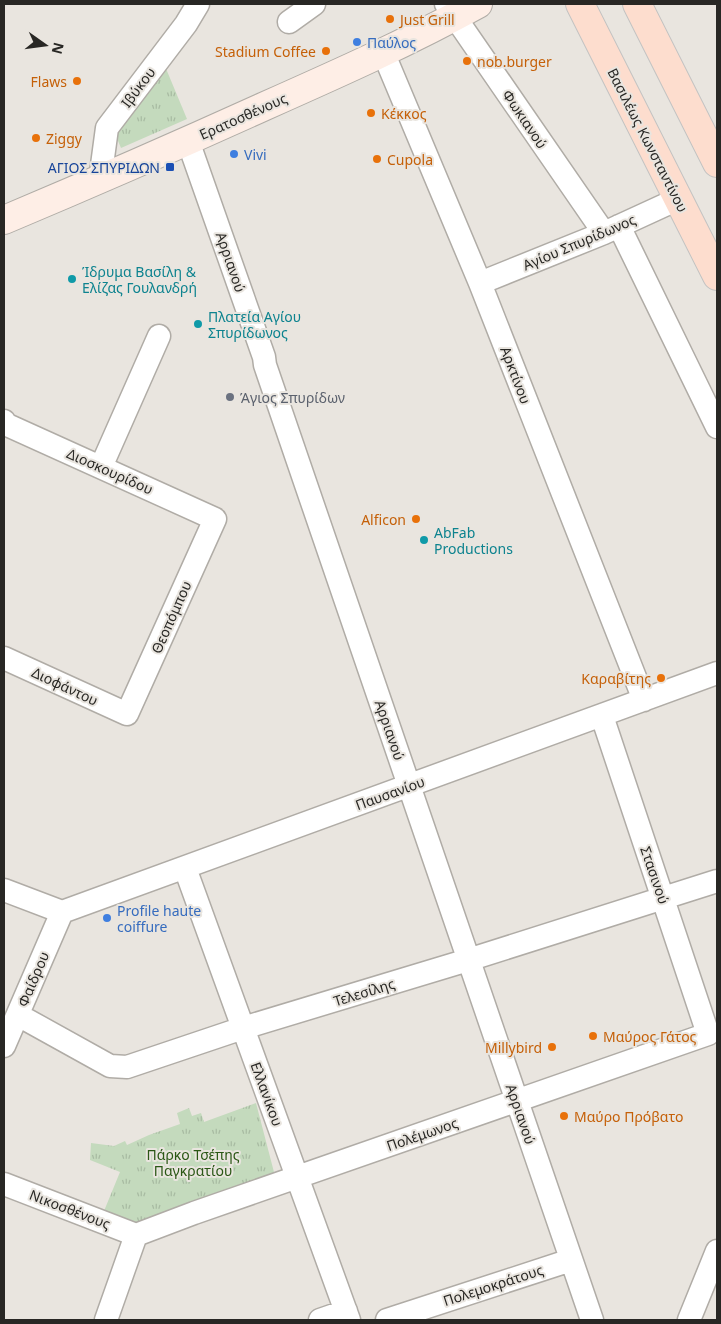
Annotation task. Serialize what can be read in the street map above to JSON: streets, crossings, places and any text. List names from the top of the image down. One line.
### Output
{"streets":{"main road":["Ερατοσθένους","Βασιλέως Κωνσταντίνου"],"street":["Ιβύκου","Φωκιανού","Αγίου Σπυρίδωνος","Αρριανού","Αρκτίνου","Διοσκουρίδου","Θεοπόμπου","Διοφάντου","Παυσανίου","Στασινού","Φαίδρου","Τελεσίλης","Ελλανίκου","Πολέμωνος","Νικοσθένους","Πολεμοκράτους"]},"crossings":[["Ιβύκου","Ερατοσθένους"],["Ερατοσθένους","Φωκιανού"],["Ερατοσθένους","Αρριανού"],["Ερατοσθένους","Αρκτίνου"],["Φωκιανού","Αγίου Σπυρίδωνος"],["Βασιλέως Κωνσταντίνου","Αγίου Σπυρίδωνος"],["Αγίου Σπυρίδωνος","Αρκτίνου"],["Αρριανού","Παυσανίου"],["Αρριανού","Τελεσίλης"],["Αρριανού","Πολέμωνος"],["Αρριανού","Πολεμοκράτους"],["Αρκτίνου","Παυσανίου"],["Διοσκουρίδου","Θεοπόμπου"],["Θεοπόμπου","Διοφάντου"],["Παυσανίου","Στασινού"],["Παυσανίου","Φαίδρου"],["Παυσανίου","Ελλανίκου"],["Στασινού","Τελεσίλης"],["Στασινού","Πολέμωνος"],["Φαίδρου","Τελεσίλης"],["Τελεσίλης","Ελλανίκου"],["Ελλανίκου","Πολέμωνος"],["Πολέμωνος","Νικοσθένους"]],"parks":["Πάρκο Τσέπης Παγκρατίου"],"places":{"other":["Just Grill","Παύλος","Stadium Coffee","nob.burger","Flaws","Κέκκος","Ziggy","Vivi","Cupola","Ίδρυμα Βασίλη & Ελίζας Γουλανδρή","Πλατεία Αγίου Σπυρίδωνος","Άγιος Σπυρίδων","Alficon","AbFab Productions","Καραβίτης","Profile haute coiffure","Μαύρος Γάτος","Millybird","Μαύρο Πρόβατο"],"transit":["ΑΓΙΟΣ ΣΠΥΡΙΔΩΝ"]},"north":"right"}
